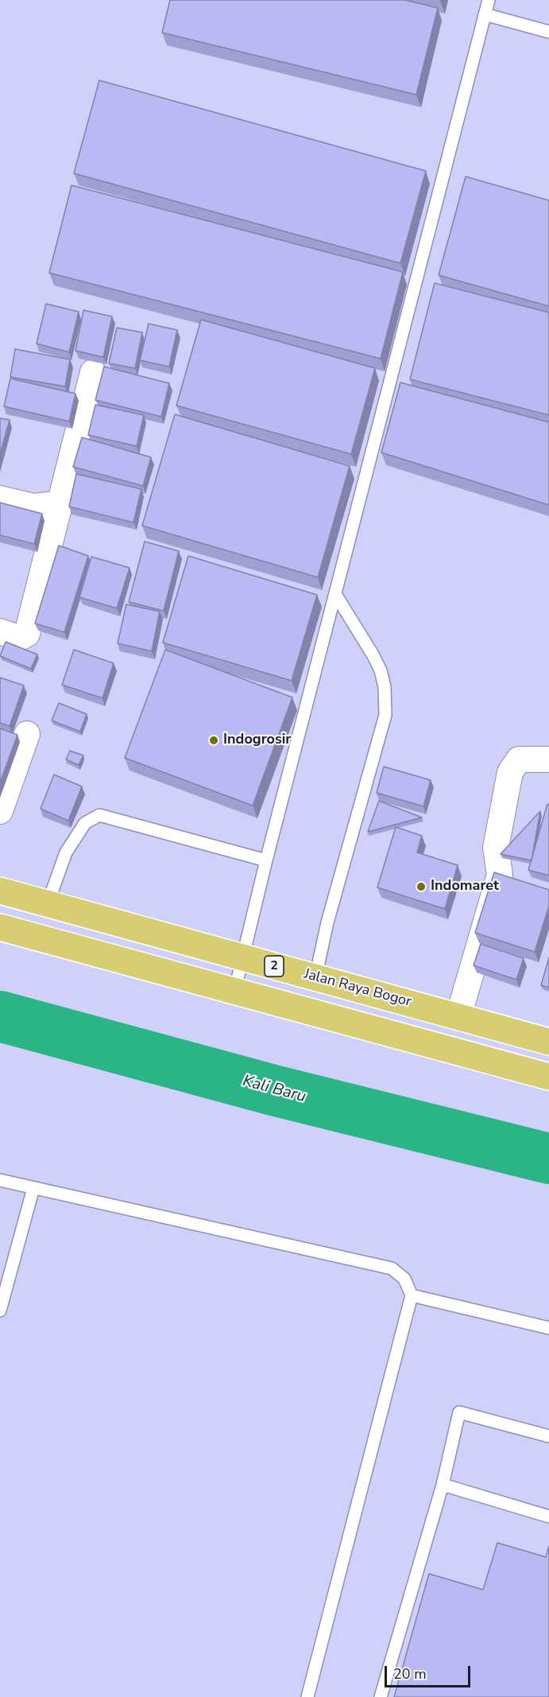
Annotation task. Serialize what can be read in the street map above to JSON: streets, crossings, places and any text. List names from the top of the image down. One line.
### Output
{"streets":{"highway":["2","Jalan Raya Bogor"]},"water":["Kali Baru"],"places":["Indogrosir","Indomaret"],"scale_bar":"20 m"}
